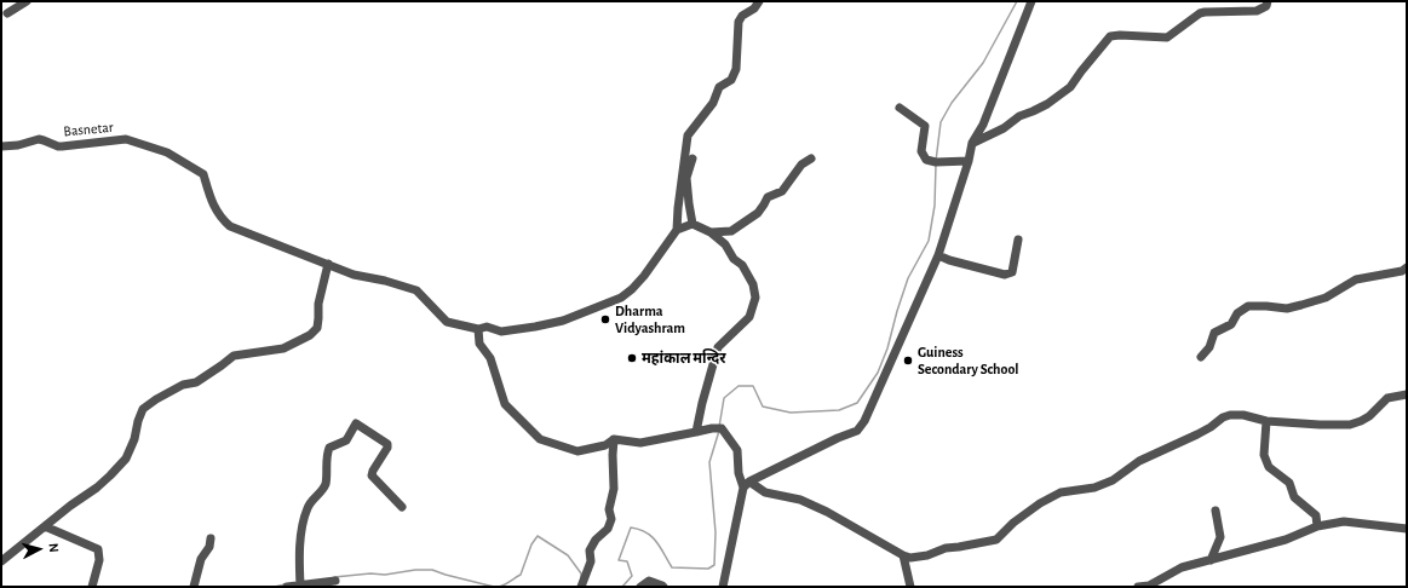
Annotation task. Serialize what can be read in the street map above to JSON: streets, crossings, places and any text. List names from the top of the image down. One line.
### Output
{"streets":{"street":["Basnetar"]},"places":["Dharma Vidyashram","महांकाल मन्दिर","Guiness Secondary School"],"north":"right"}
